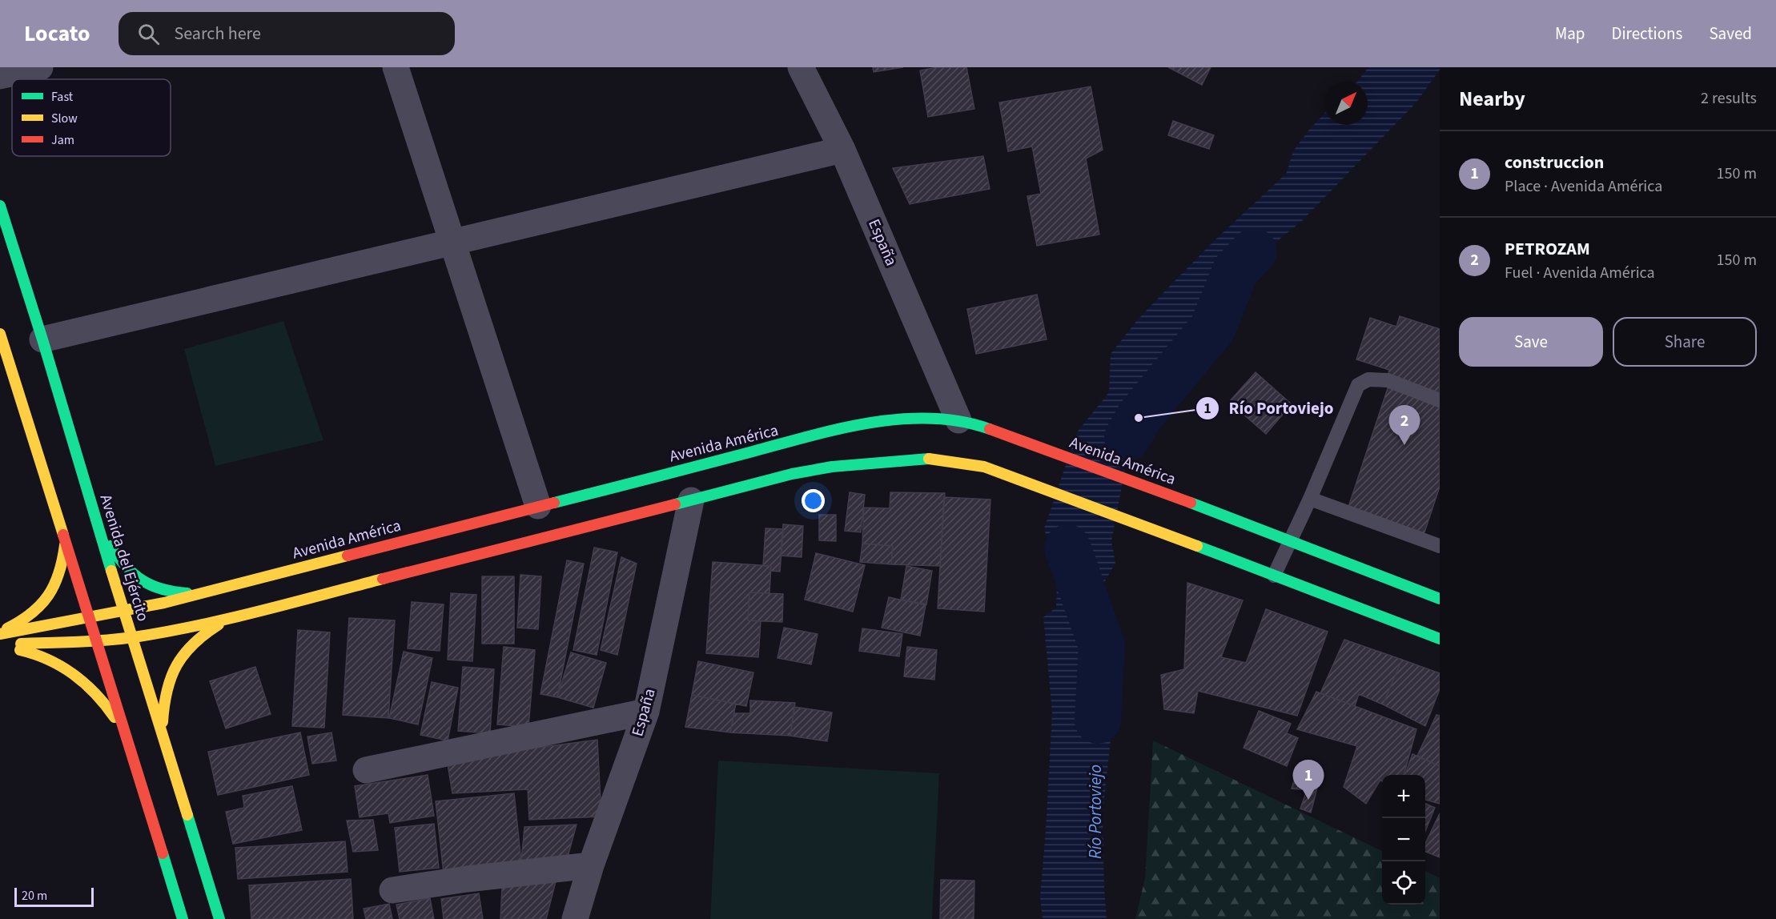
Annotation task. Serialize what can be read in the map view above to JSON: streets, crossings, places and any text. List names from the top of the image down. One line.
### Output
{"streets":{"street":["España","Avenida América","Avenida del Ejército"]},"crossings":[["España","Avenida América"],["Avenida América","Avenida del Ejército"]],"water":["Río Portoviejo"],"places":["Río Portoviejo"],"legend":["Fast","Slow","Jam"],"scale_bar":"20 m","north":"top right","page":{"header":"Locato","search":"Search here","nav":["Map","Directions","Saved"],"heading":["Nearby","2 results"],"list":[{"mark":"1","name":"construccion","note":"Place · Avenida América","value":"150 m"},{"mark":"2","name":"PETROZAM","note":"Fuel · Avenida América","value":"150 m"}],"buttons":["Save","Share"],"pins":["2","1"],"map_buttons":["+","−"],"scale":"20 m"}}
